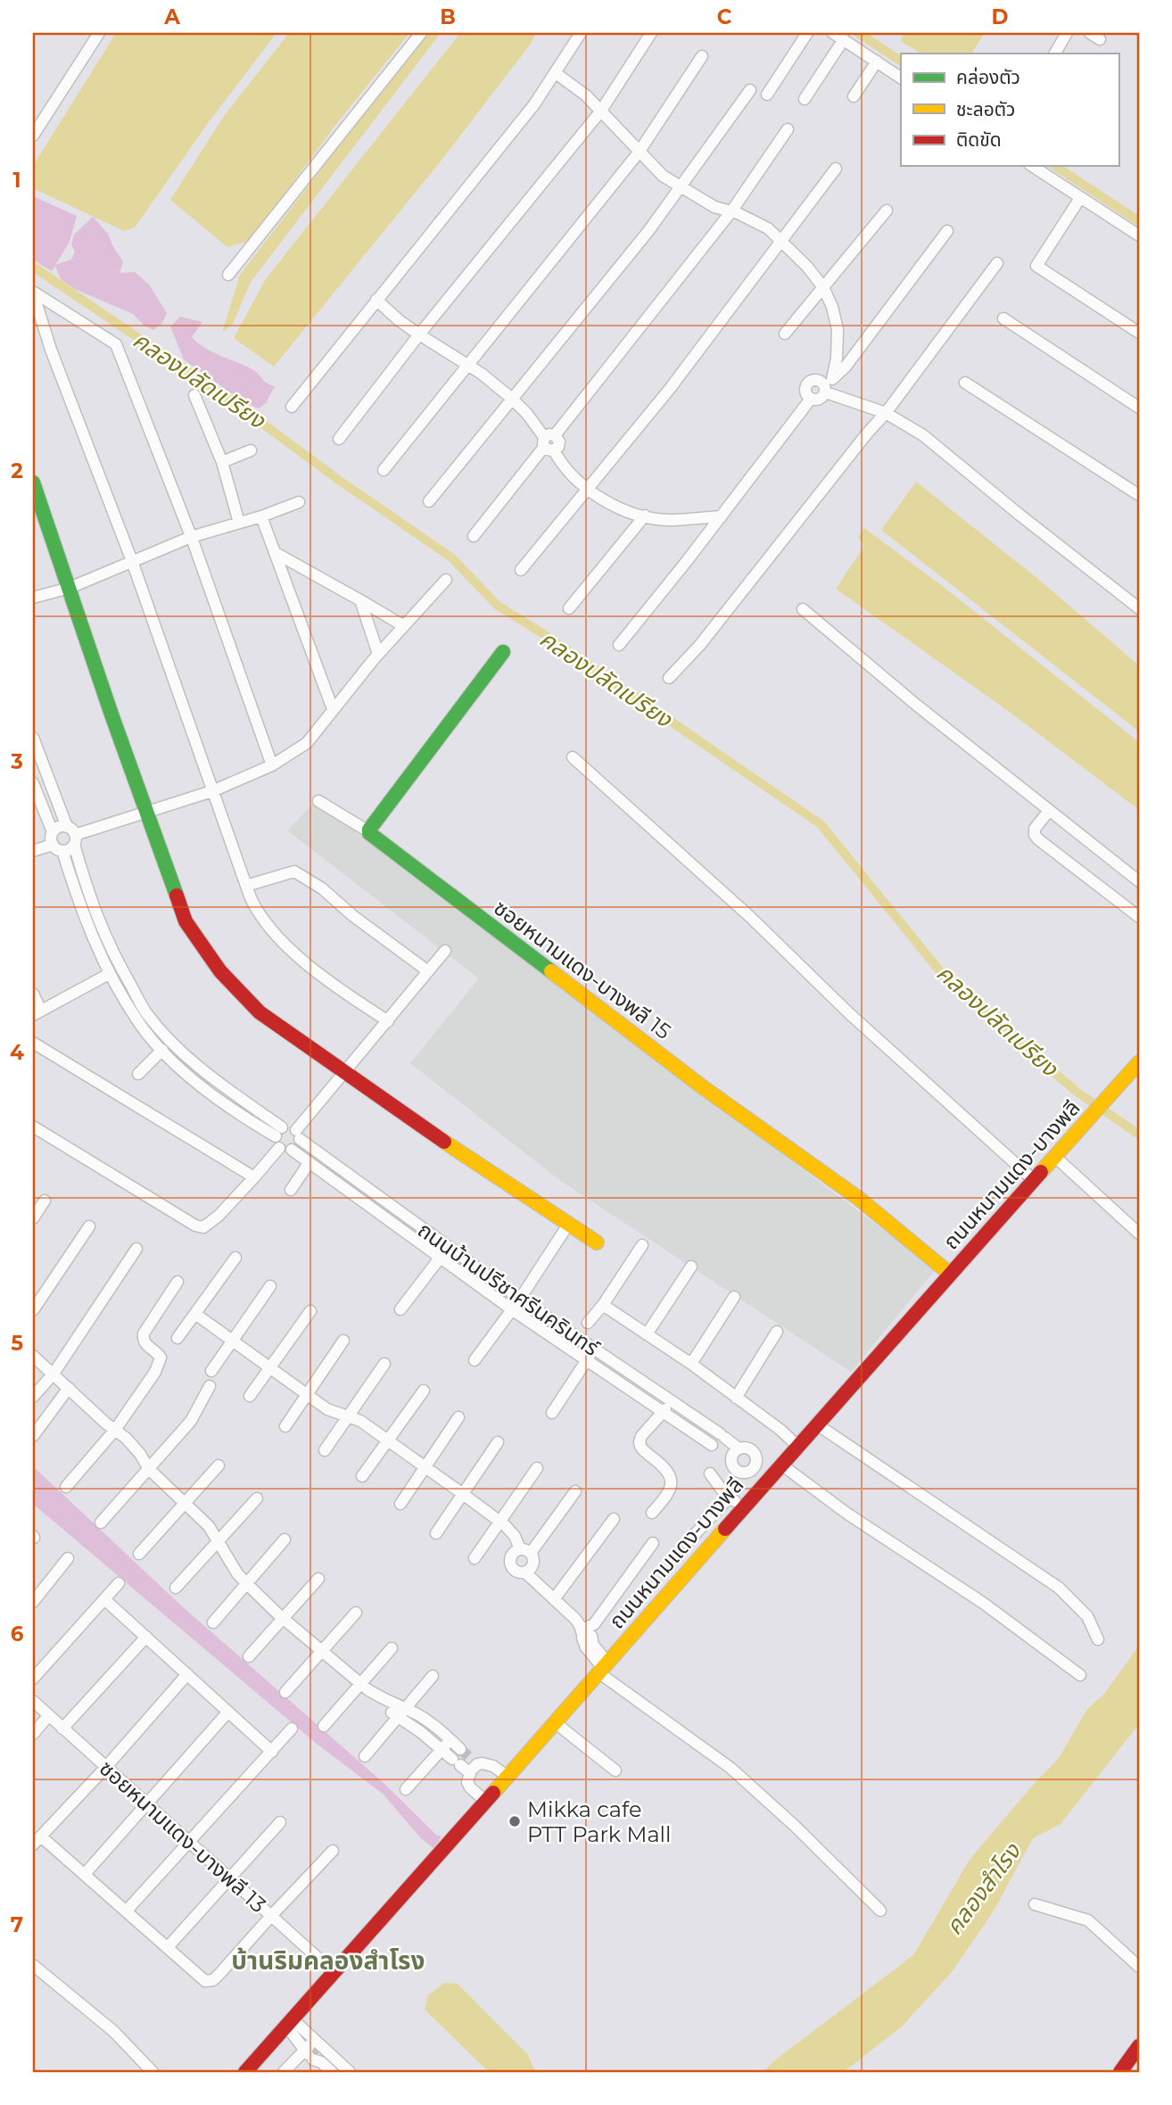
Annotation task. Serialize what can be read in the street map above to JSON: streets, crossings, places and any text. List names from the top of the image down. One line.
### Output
{"streets":{"street":["ซอยหนามแดง-บางพลี 15","ถนนหนามแดง-บางพลี","ถนนบ้านปรีชาศรีนครินทร์","ซอยหนามแดง-บางพลี 13"]},"crossings":[["ซอยหนามแดง-บางพลี 15","ถนนหนามแดง-บางพลี"],["ถนนหนามแดง-บางพลี","ซอยหนามแดง-บางพลี 13"]],"districts":["บ้านริมคลองสำโรง"],"water":["คลองปลัดเปรียง","คลองสำโรง"],"places":["Mikka cafe PTT Park Mall"],"legend":["คล่องตัว","ชะลอตัว","ติดขัด"],"grid":{"columns":["A","B","C","D"],"rows":["1","2","3","4","5","6","7"]}}
